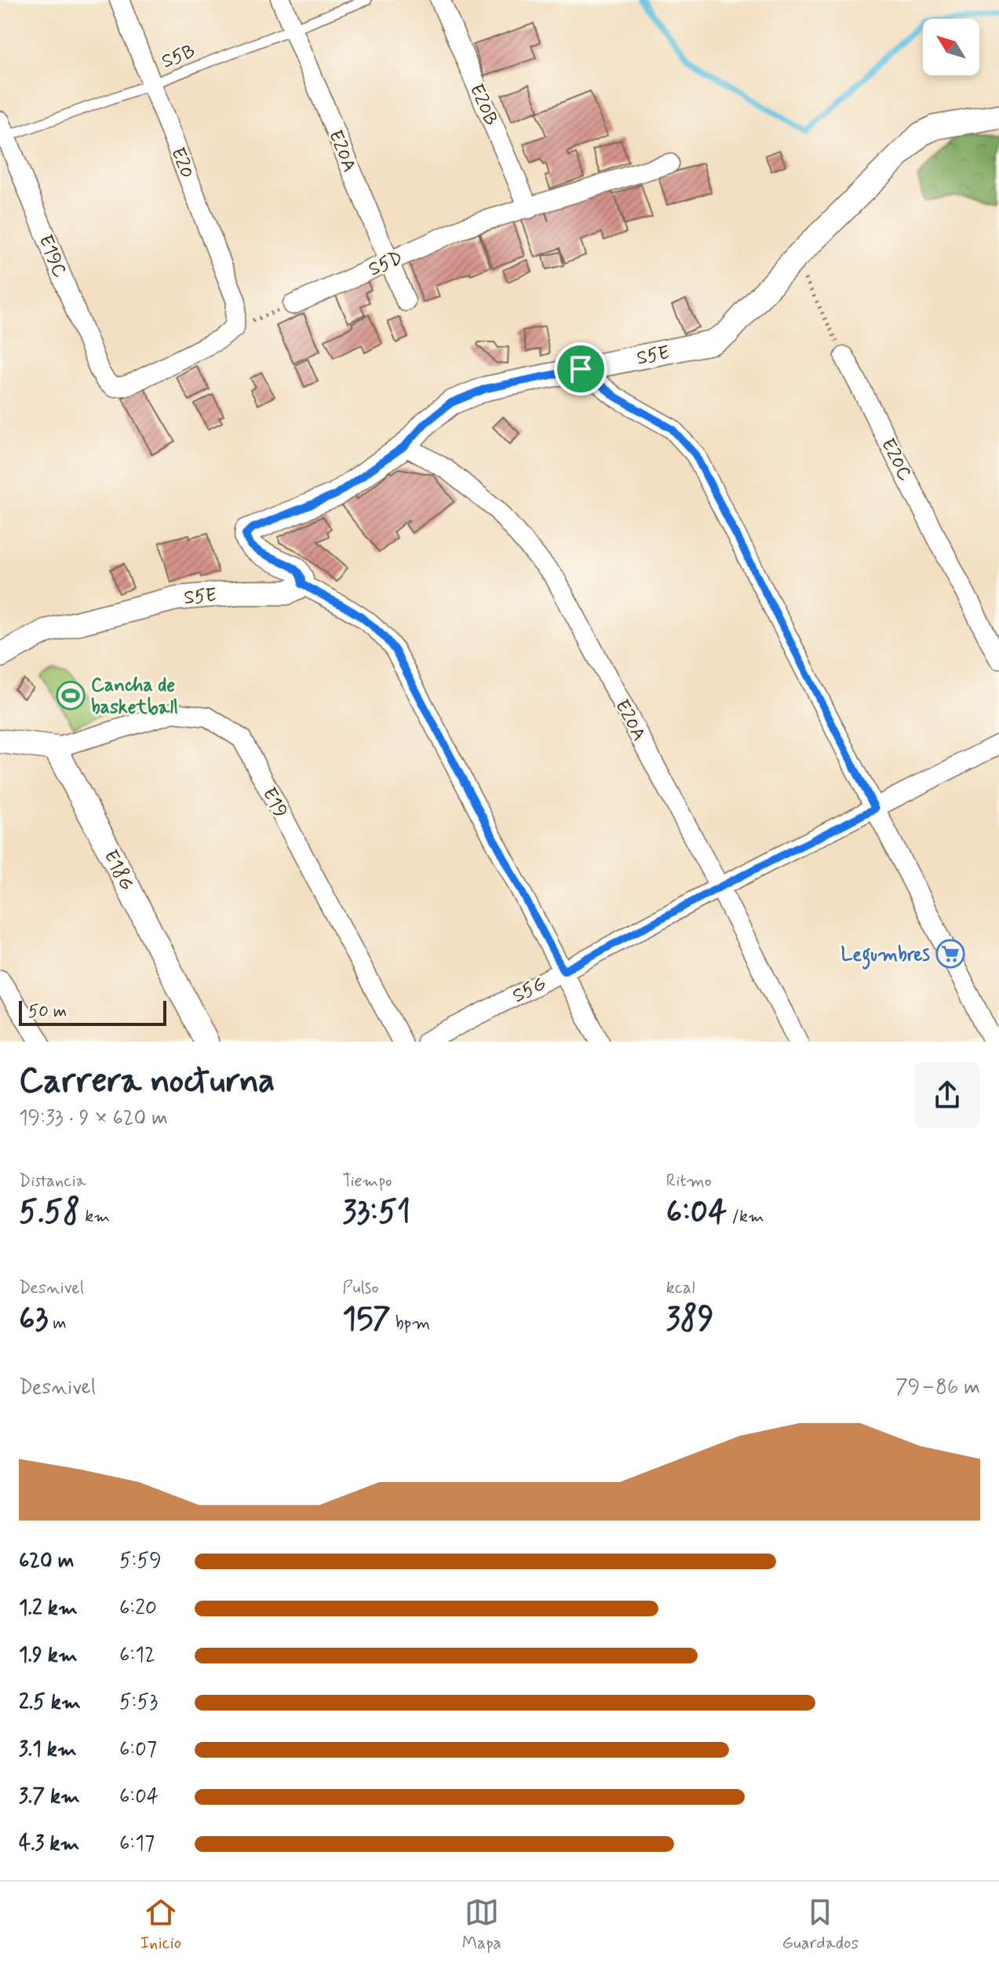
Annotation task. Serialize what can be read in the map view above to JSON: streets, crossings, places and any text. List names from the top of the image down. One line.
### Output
{"streets":{"street":["E20B","E20A","E20","E19C","S5D","S5E","E20C","E19","E18G","S5G"],"lane":["S5B"]},"crossings":[["S5B","E20A"],["S5B","E20"],["S5B","E19C"],["E20B","S5D"],["E20A","S5D"],["E20A","S5E"],["E20A","S5G"],["E20","E19C"],["E19","E18G"]],"places":{"sports":["Cancha de basketball"],"supermarket":["Legumbres"]},"scale_bar":"50 m","north":"top left","page":{"scale":"50 m","heading":["Carrera nocturna","19:33 · 9 × 620 m"],"stats":[["Distancia","5.58 km"],["Tiempo","33:51"],["Ritmo","6:04 /km"],["Desnivel","63 m"],["Pulso","157 bpm"],["kcal","389"]],"chart":["Desnivel","79–86 m"],"list":[{"name":"620 m","note":"5:59"},{"name":"1.2 km","note":"6:20"},{"name":"1.9 km","note":"6:12"},{"name":"2.5 km","note":"5:53"},{"name":"3.1 km","note":"6:07"},{"name":"3.7 km","note":"6:04"},{"name":"4.3 km","note":"6:17"}],"tabs":["Inicio","Mapa","Guardados"]}}
